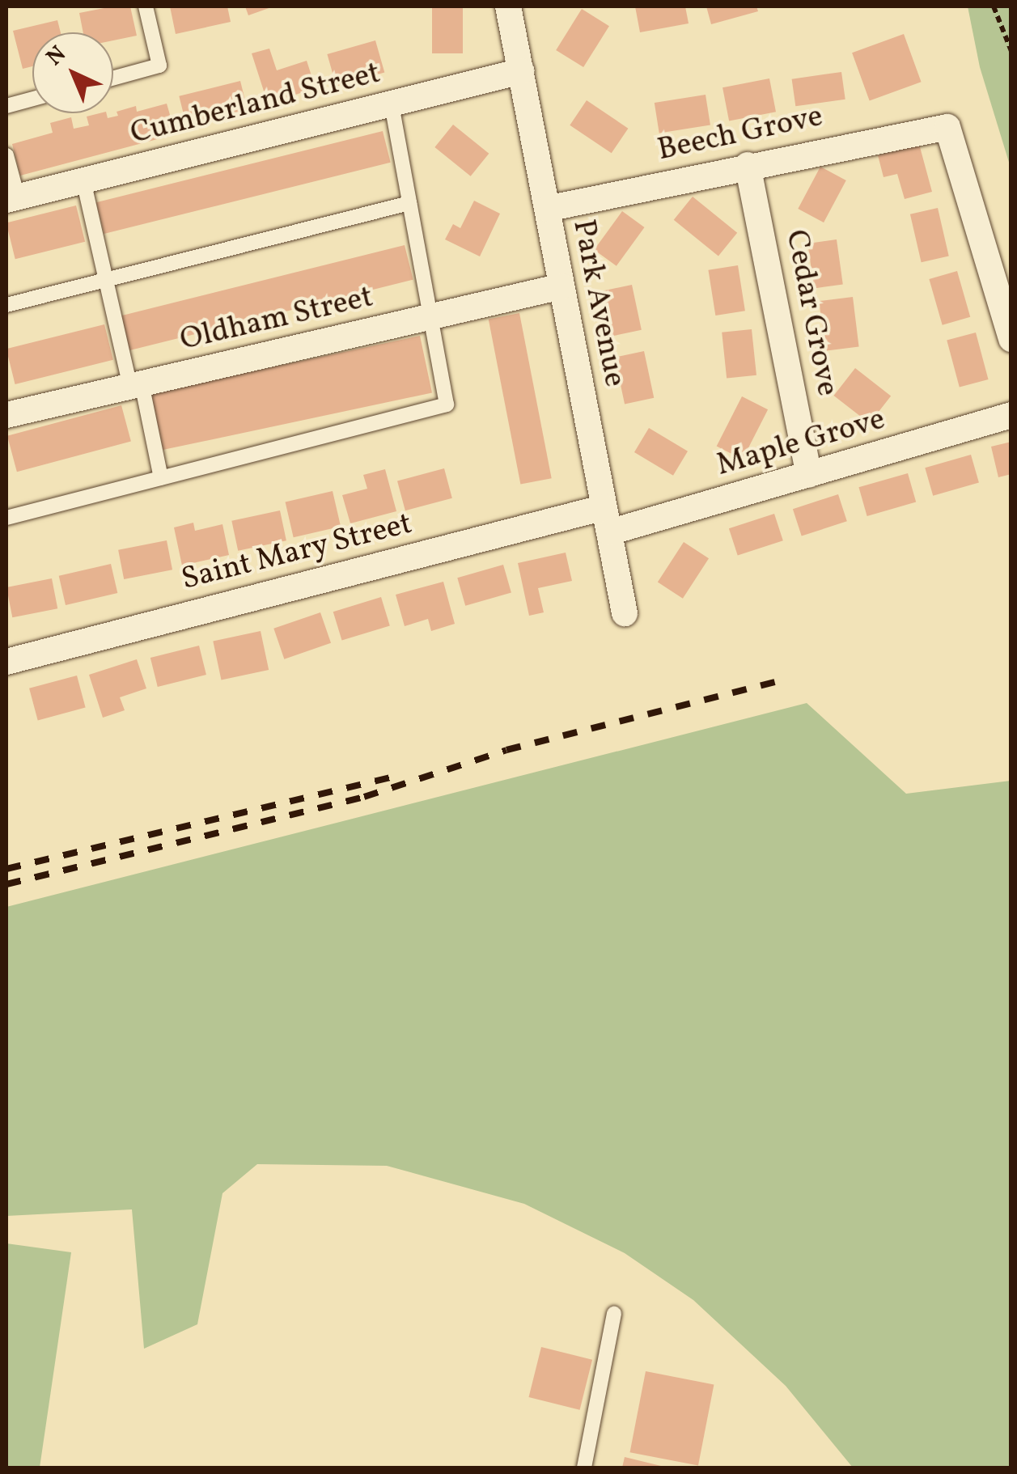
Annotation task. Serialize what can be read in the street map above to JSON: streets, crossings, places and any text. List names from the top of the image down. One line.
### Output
{"streets":{"street":["Cumberland Street","Beech Grove","Park Avenue","Cedar Grove","Oldham Street","Maple Grove","Saint Mary Street"]},"crossings":[["Cumberland Street","Park Avenue"],["Beech Grove","Park Avenue"],["Beech Grove","Cedar Grove"],["Park Avenue","Oldham Street"],["Park Avenue","Maple Grove"],["Park Avenue","Saint Mary Street"],["Cedar Grove","Maple Grove"],["Maple Grove","Saint Mary Street"]],"north":"top left"}
